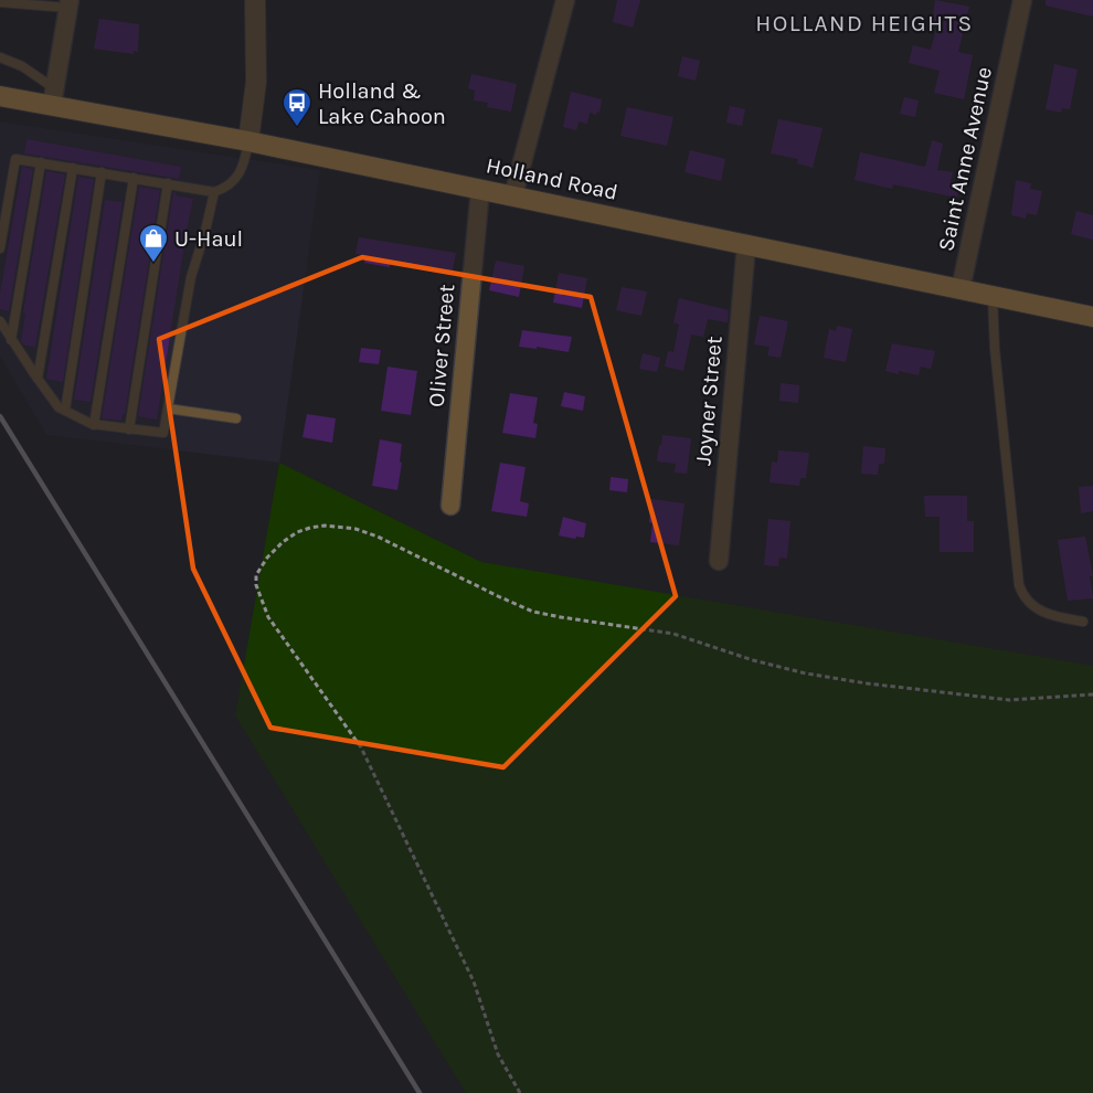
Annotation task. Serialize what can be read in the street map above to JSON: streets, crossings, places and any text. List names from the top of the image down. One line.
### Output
{"streets":{"main road":["Holland Road"],"street":["Saint Anne Avenue","Oliver Street","Joyner Street"]},"crossings":[["Saint Anne Avenue","Holland Road"],["Holland Road","Oliver Street"],["Holland Road","Joyner Street"]],"districts":["HOLLAND HEIGHTS"],"places":{"bus stop":["Holland & Lake Cahoon"],"shop":["U-Haul"]}}
